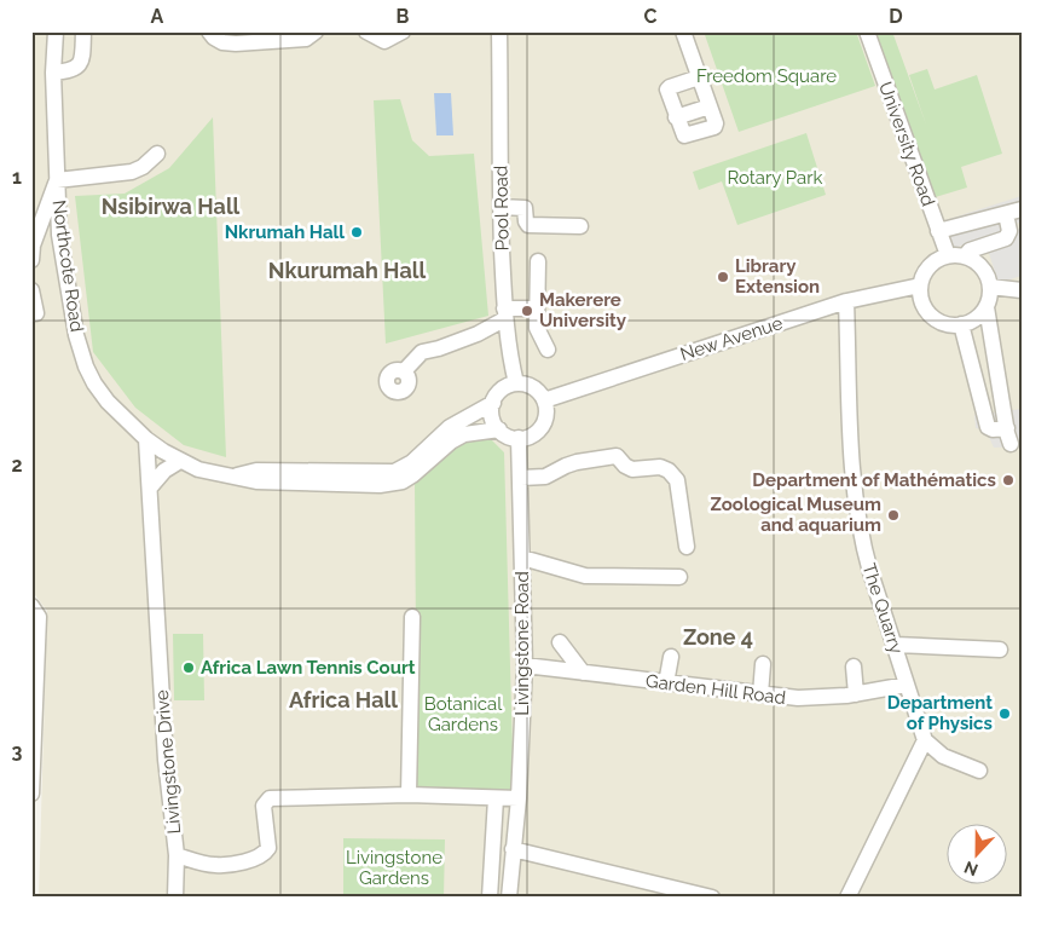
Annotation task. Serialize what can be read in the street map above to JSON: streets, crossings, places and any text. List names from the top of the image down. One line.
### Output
{"streets":{"street":["University Road","Pool Road","Northcote Road","New Avenue","The Quarry","Livingstone Road","Garden Hill Road","Livingstone Drive"]},"crossings":[["University Road","New Avenue"],["Pool Road","Northcote Road"],["Pool Road","New Avenue"],["Pool Road","Livingstone Road"],["Northcote Road","New Avenue"],["Northcote Road","Livingstone Road"],["Northcote Road","Livingstone Drive"],["New Avenue","The Quarry"],["New Avenue","Livingstone Road"],["The Quarry","Garden Hill Road"],["Livingstone Road","Garden Hill Road"],["Livingstone Road","Livingstone Drive"]],"districts":["Nsibirwa Hall","Nkurumah Hall","Zone 4","Africa Hall"],"parks":["Freedom Square","Rotary Park","Botanical Gardens","Livingstone Gardens"],"places":["Nkrumah Hall","Library Extension","Makerere University","Department of Mathématics","Zoological Museum and aquarium","Africa Lawn Tennis Court","Department of Physics"],"north":"bottom","grid":{"columns":["A","B","C","D"],"rows":["1","2","3"]}}
